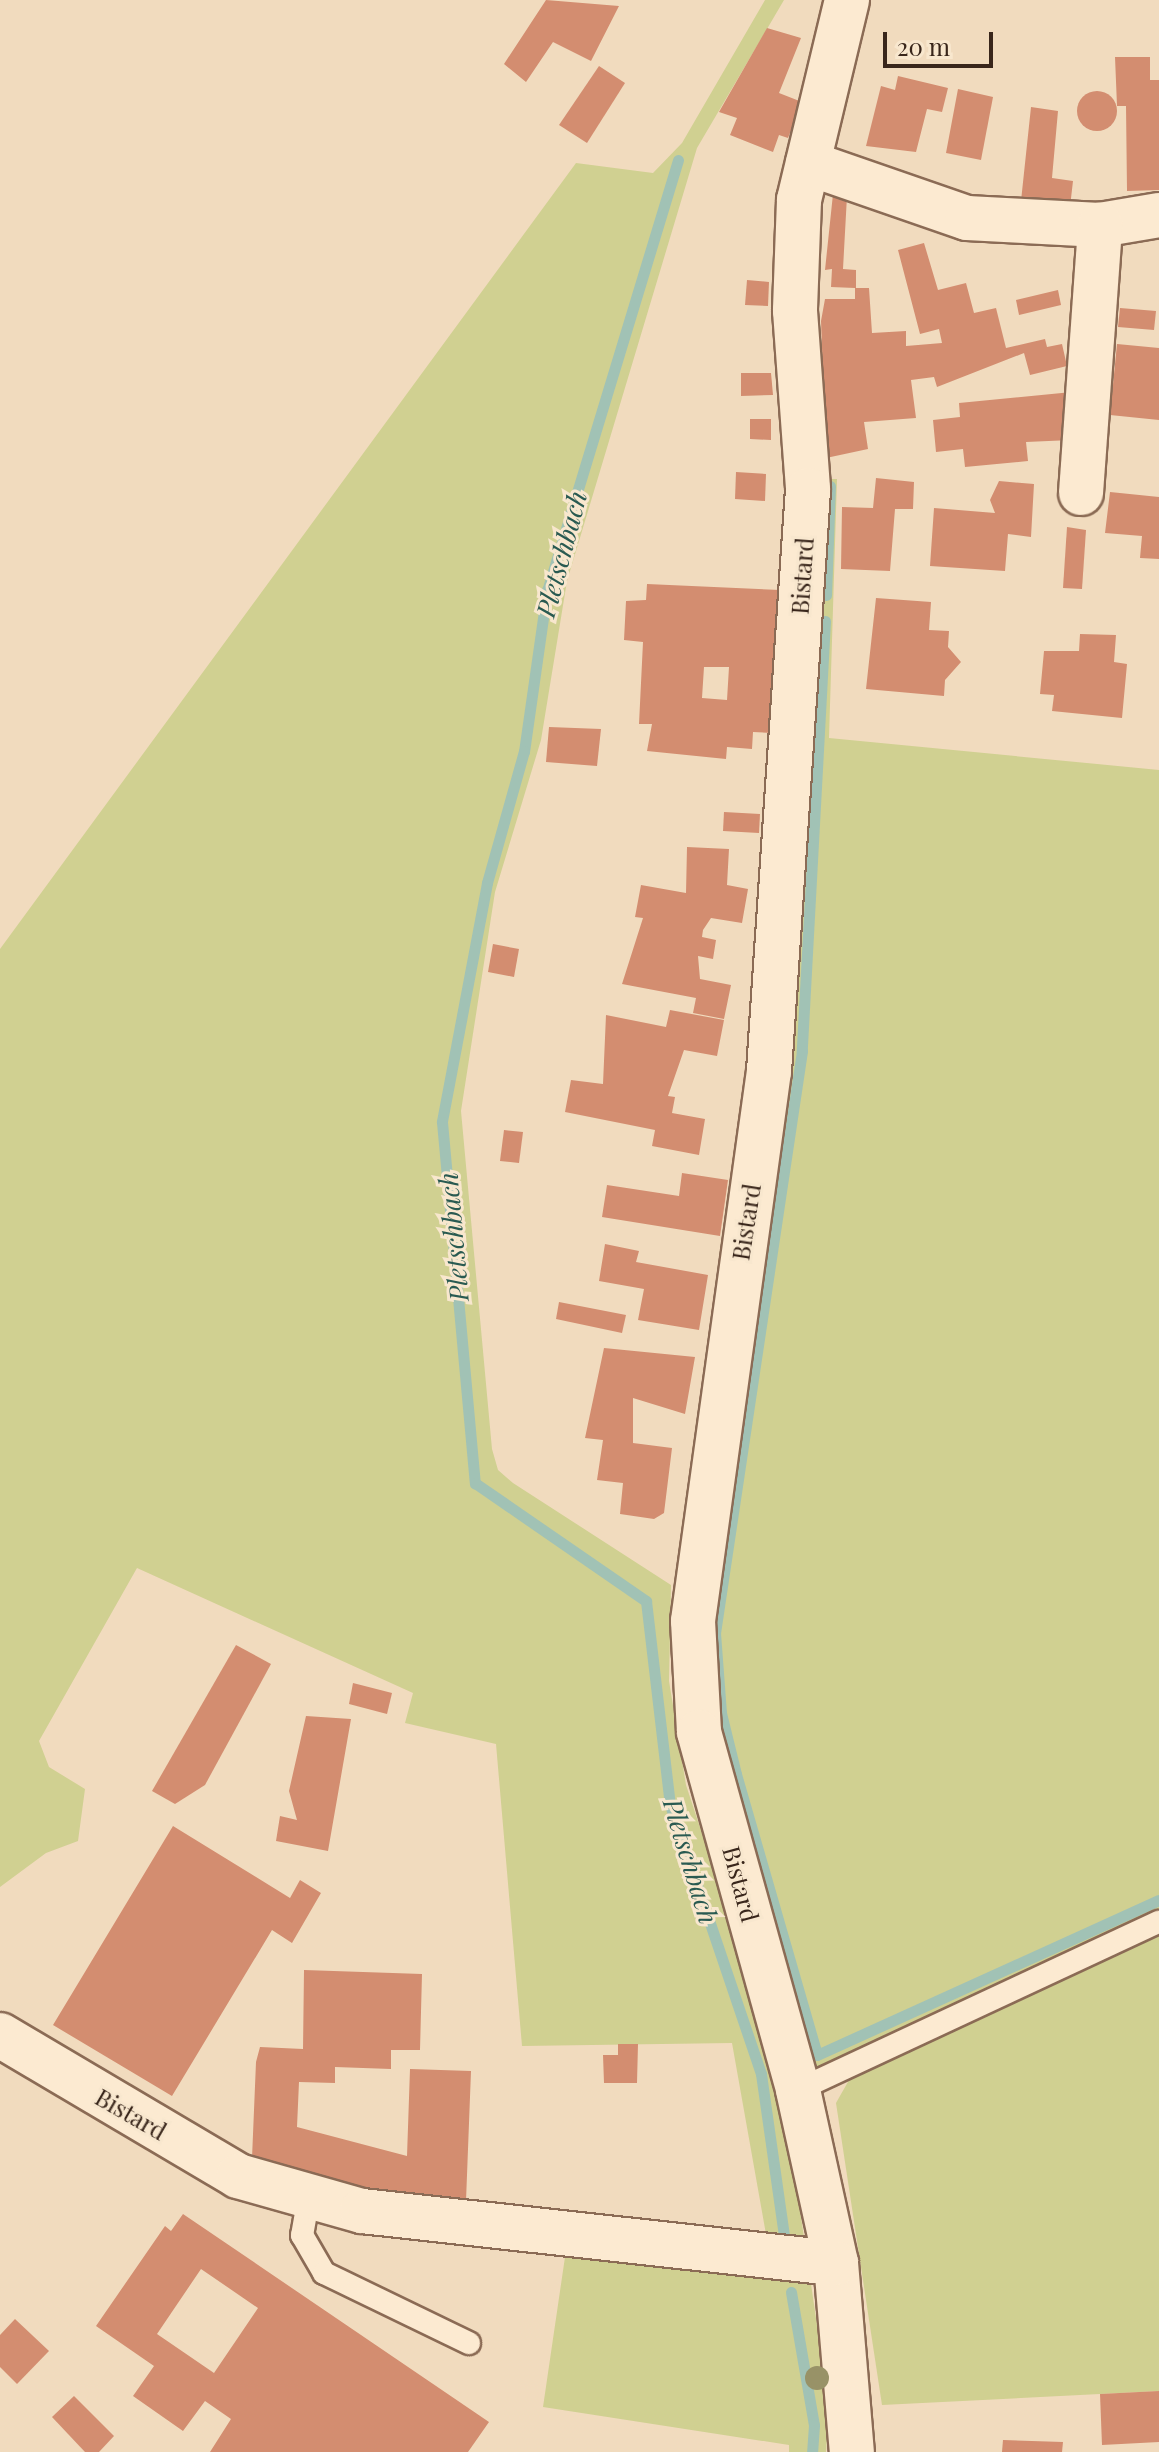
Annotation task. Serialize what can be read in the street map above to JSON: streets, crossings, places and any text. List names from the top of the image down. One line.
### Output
{"streets":{"street":["Bistard"]},"water":["Pletschbach"],"scale_bar":"20 m"}
